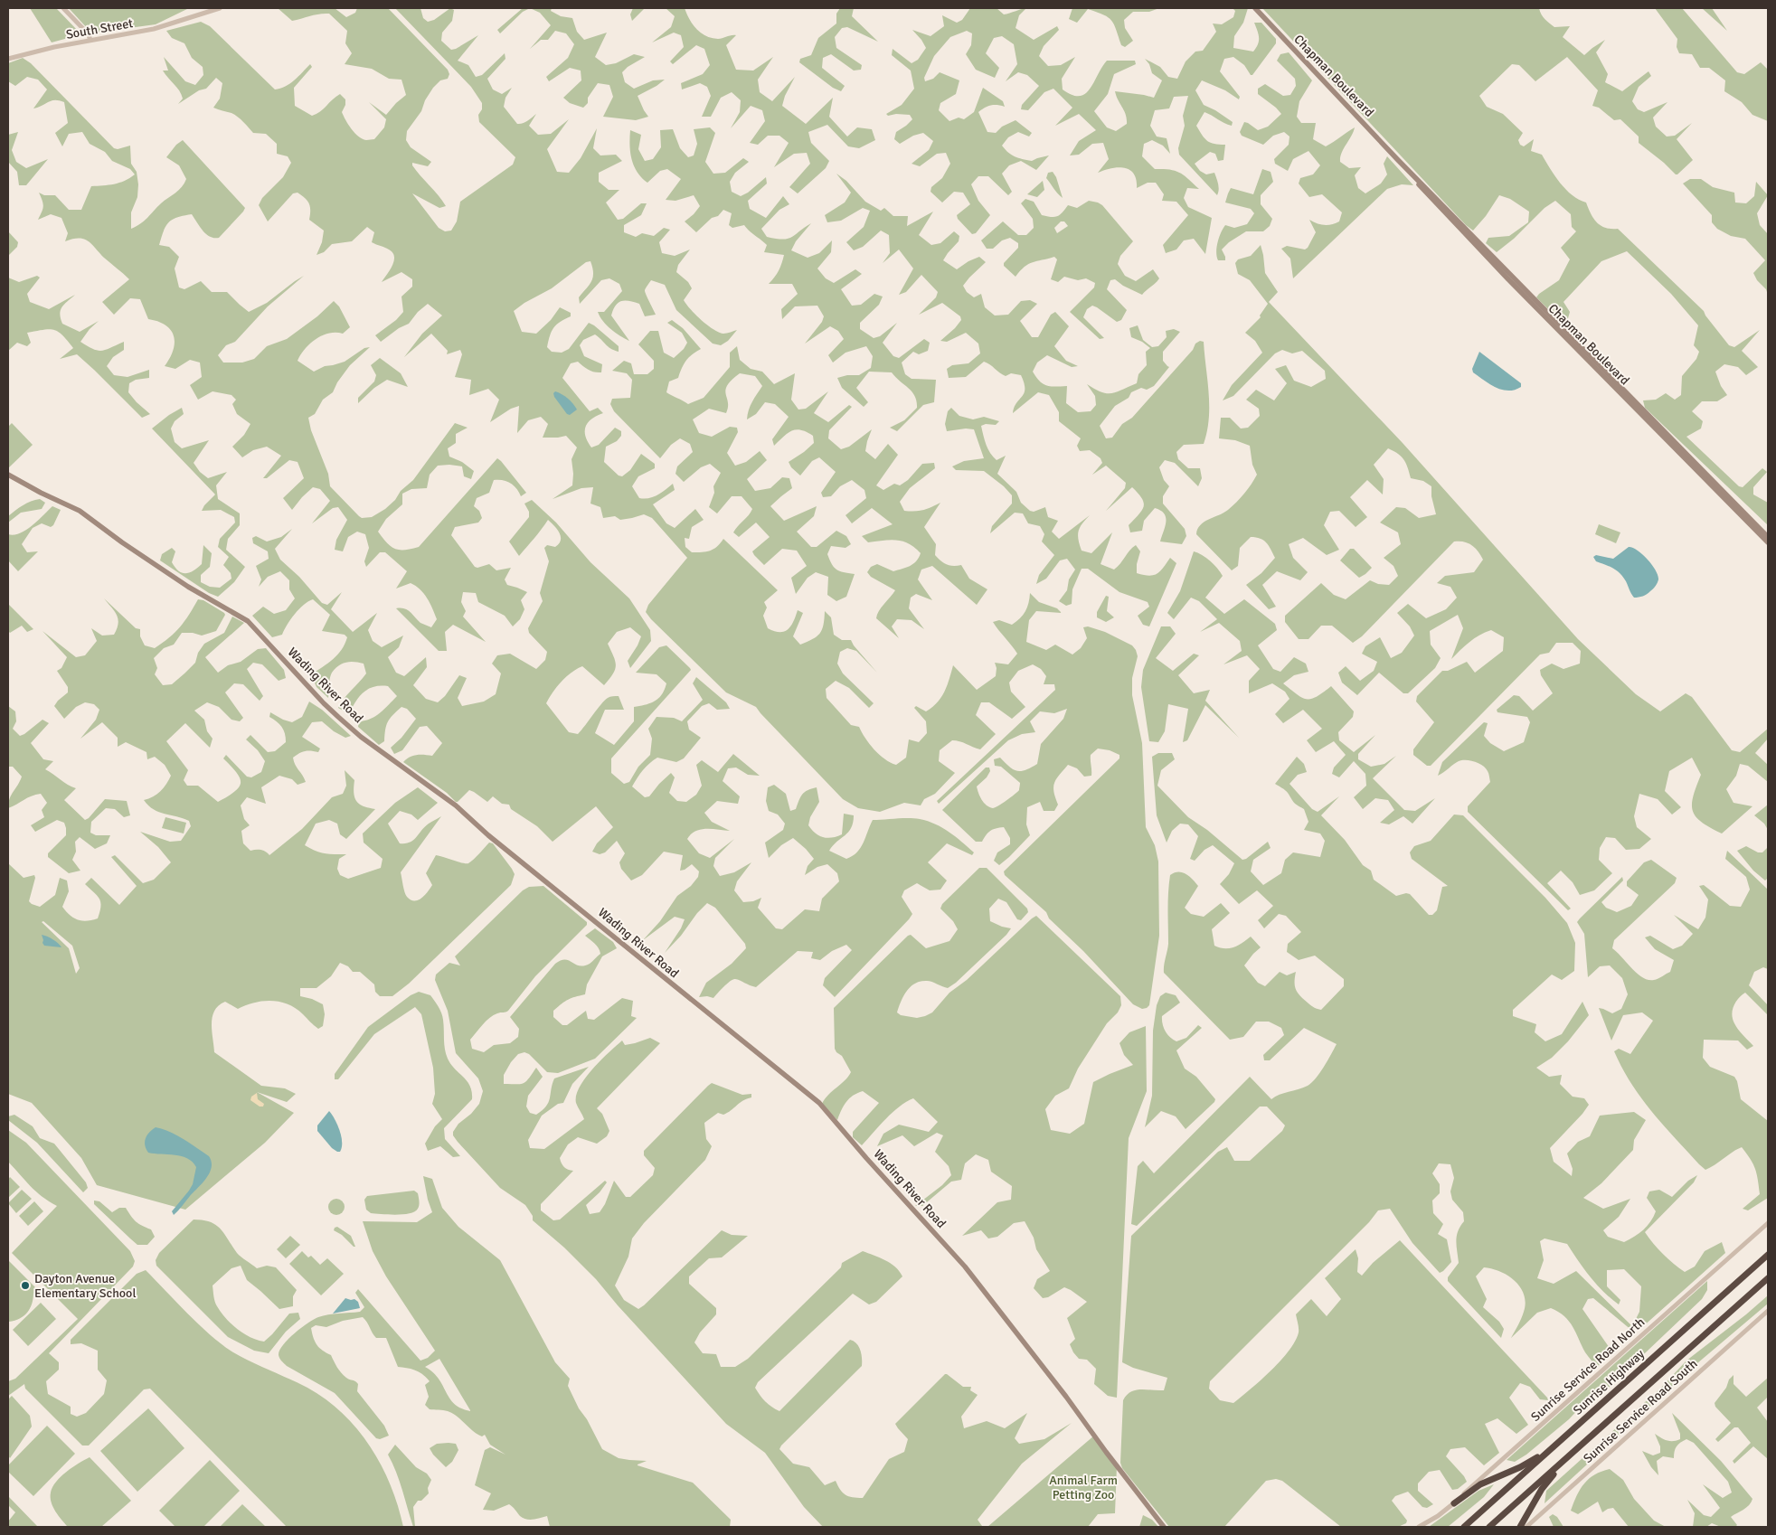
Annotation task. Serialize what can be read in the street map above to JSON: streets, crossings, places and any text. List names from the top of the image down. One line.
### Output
{"streets":{"highway":["Sunrise Highway"],"main road":["Chapman Boulevard","Wading River Road"],"street":["South Street","Sunrise Service Road North","Sunrise Service Road South"]},"parks":["Animal Farm Petting Zoo"],"places":["Dayton Avenue Elementary School"]}
